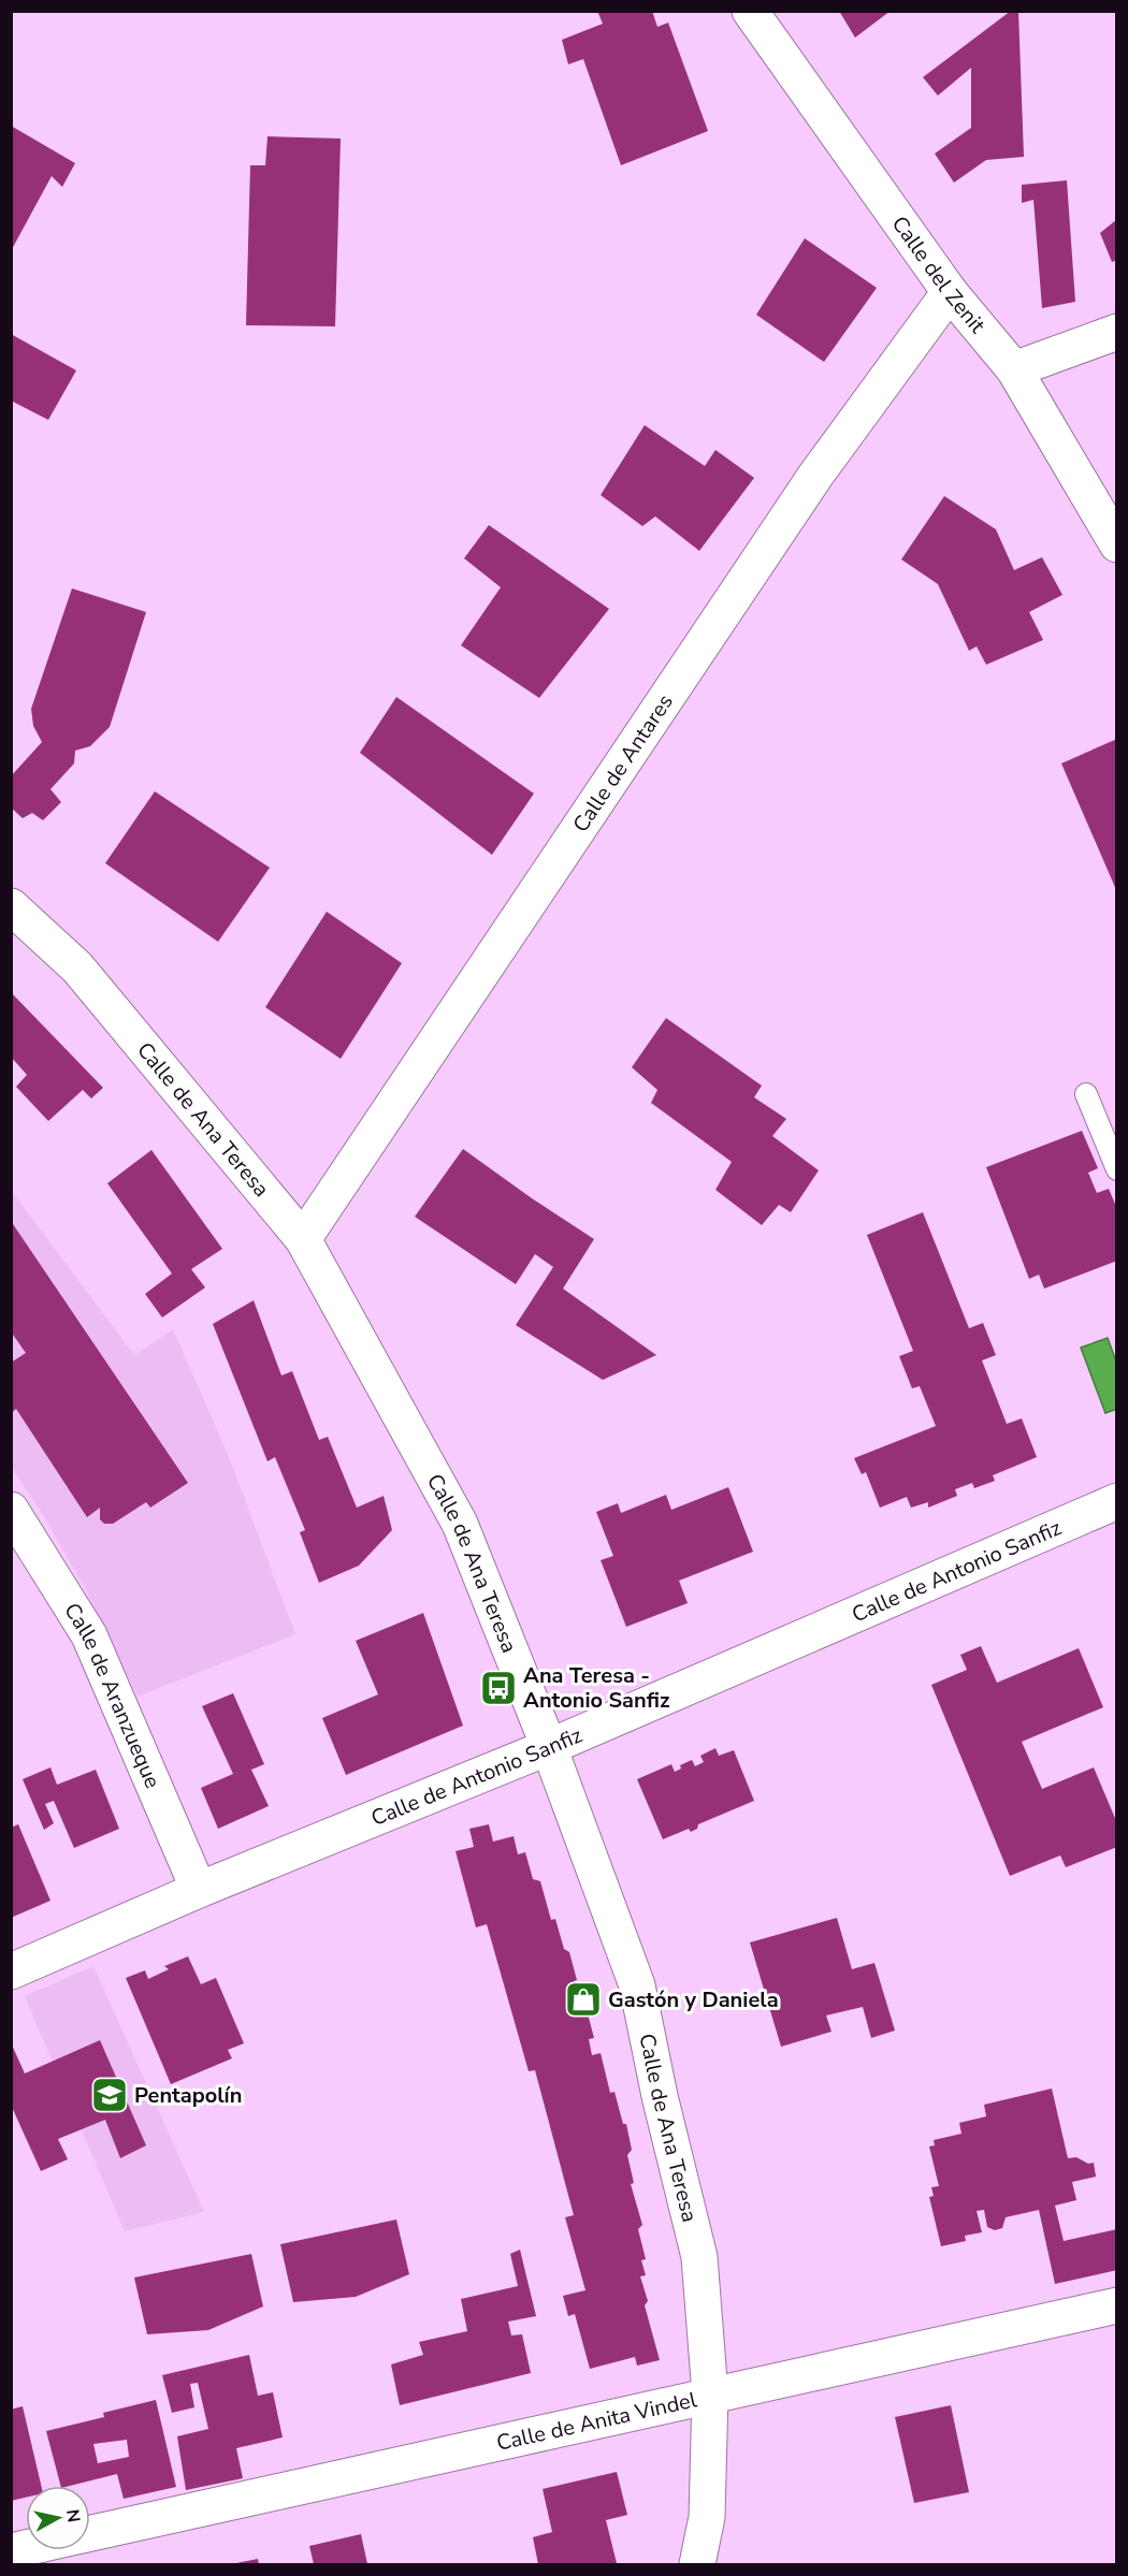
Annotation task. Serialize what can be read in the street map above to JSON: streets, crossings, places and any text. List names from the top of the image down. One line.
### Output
{"streets":{"street":["Calle del Zenit","Calle de Antares","Calle de Ana Teresa","Calle de Antonio Sanfiz","Calle de Aranzueque","Calle de Anita Vindel"]},"crossings":[["Calle del Zenit","Calle de Antares"],["Calle de Antares","Calle de Ana Teresa"],["Calle de Ana Teresa","Calle de Antonio Sanfiz"],["Calle de Ana Teresa","Calle de Anita Vindel"],["Calle de Antonio Sanfiz","Calle de Aranzueque"]],"places":{"bus stop":["Ana Teresa - Antonio Sanfiz"],"shop":["Gastón y Daniela"],"school or university":["Pentapolín"]},"north":"right"}
